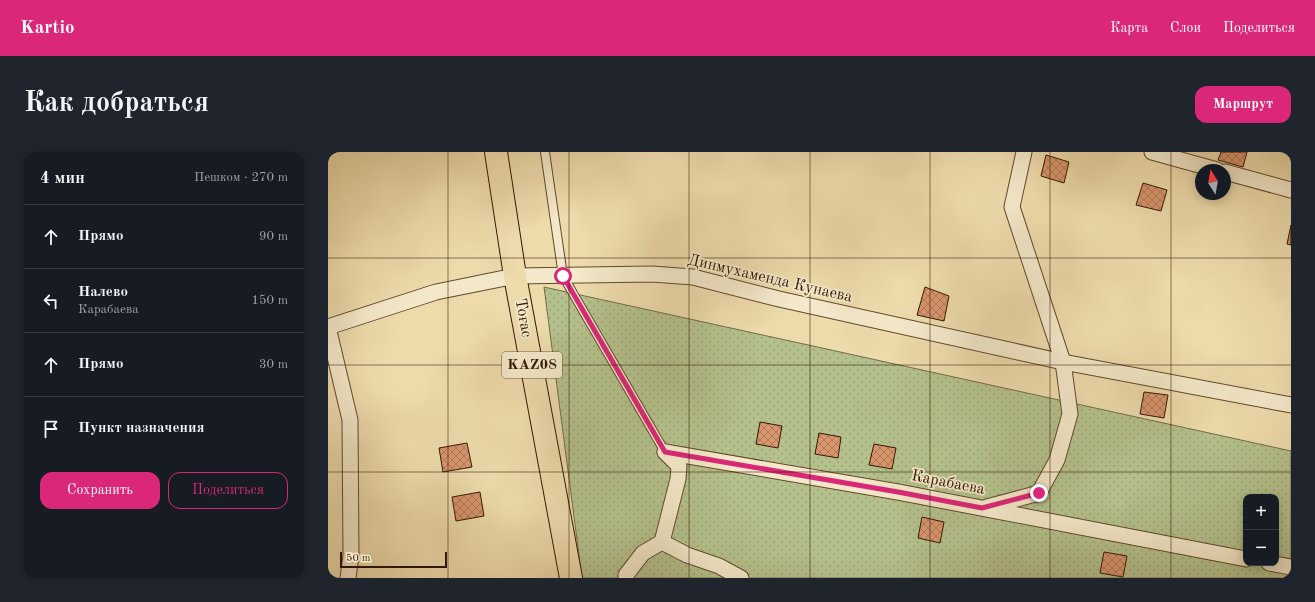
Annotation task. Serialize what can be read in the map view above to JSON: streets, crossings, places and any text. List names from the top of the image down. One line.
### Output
{"streets":{"highway":["Тоғас","KAZ08"],"street":["Динмухаменда Кунаева","Карабаева"]},"crossings":[["Динмухаменда Кунаева","Тоғас"]],"scale_bar":"50 m","north":"top","page":{"header":"Kartio","nav":["Карта","Слои","Поделиться"],"buttons":["Маршрут",["Сохранить","Поделиться"]],"title":"Как добраться","heading":["4 мин","Пешком · 270 m"],"list":[["Прямо","90 m"],["Налево","Карабаева","150 m"],["Прямо","30 m"],"Пункт назначения"],"map_buttons":["+","−"],"scale":"50 m"}}
